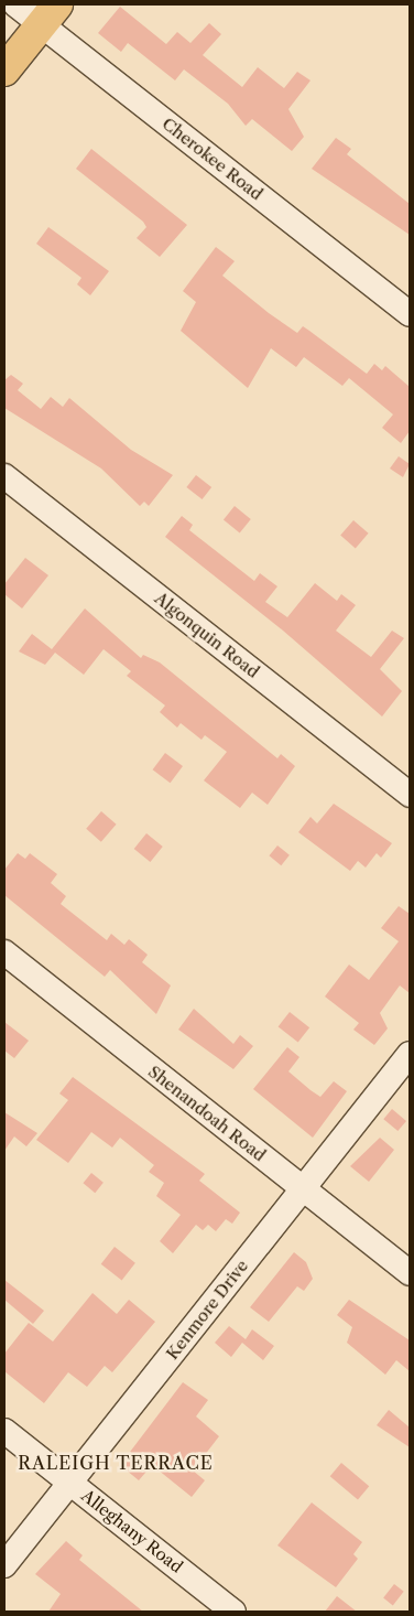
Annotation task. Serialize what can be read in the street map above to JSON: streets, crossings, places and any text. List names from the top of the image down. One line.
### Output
{"streets":{"street":["Cherokee Road","Algonquin Road","Shenandoah Road","Kenmore Drive","Alleghany Road"]},"crossings":[["Shenandoah Road","Kenmore Drive"],["Kenmore Drive","Alleghany Road"]],"districts":["RALEIGH TERRACE"]}
